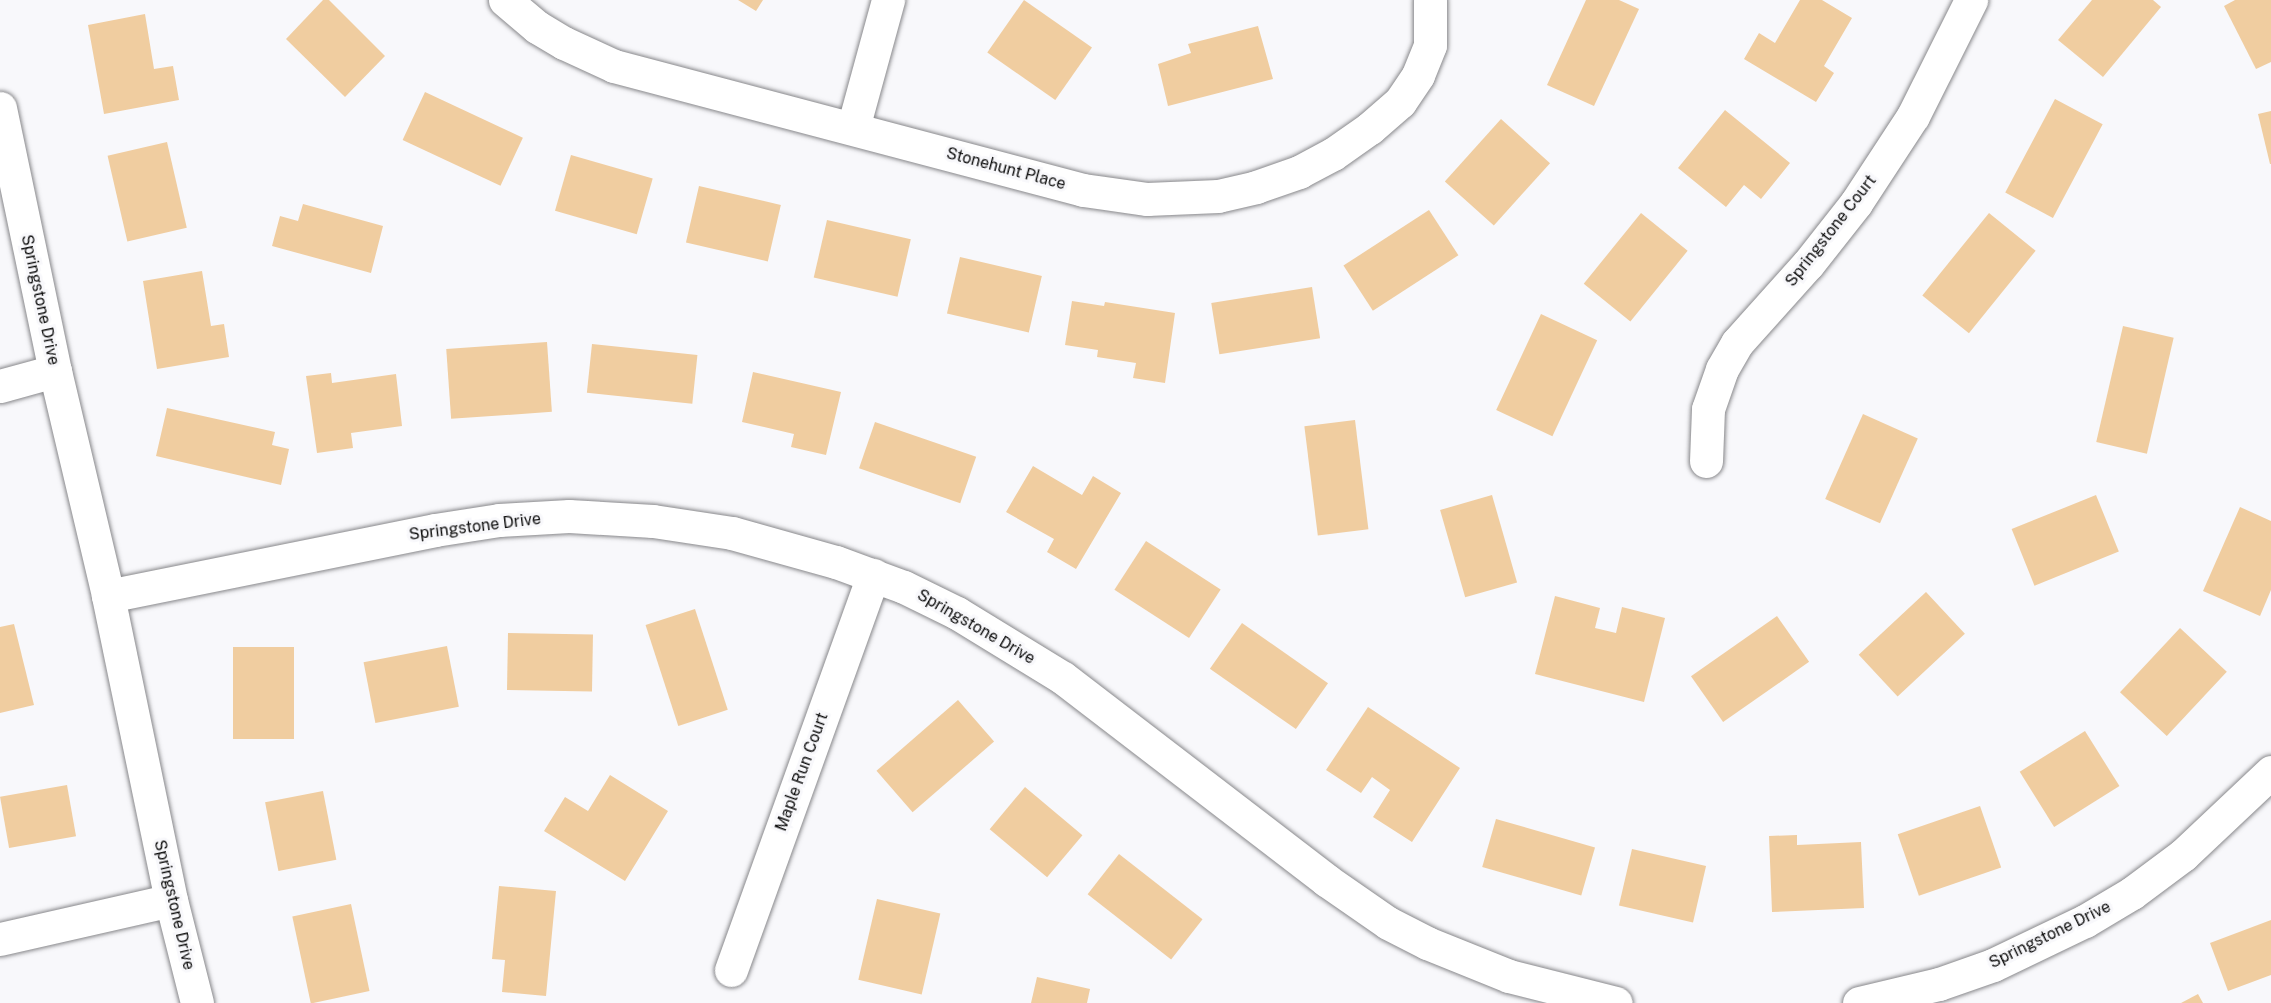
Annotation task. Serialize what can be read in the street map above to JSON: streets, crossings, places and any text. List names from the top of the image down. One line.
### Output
{"streets":{"street":["Stonehunt Place","Springstone Court","Springstone Drive","Maple Run Court"]},"crossings":[["Springstone Drive","Maple Run Court"]]}
